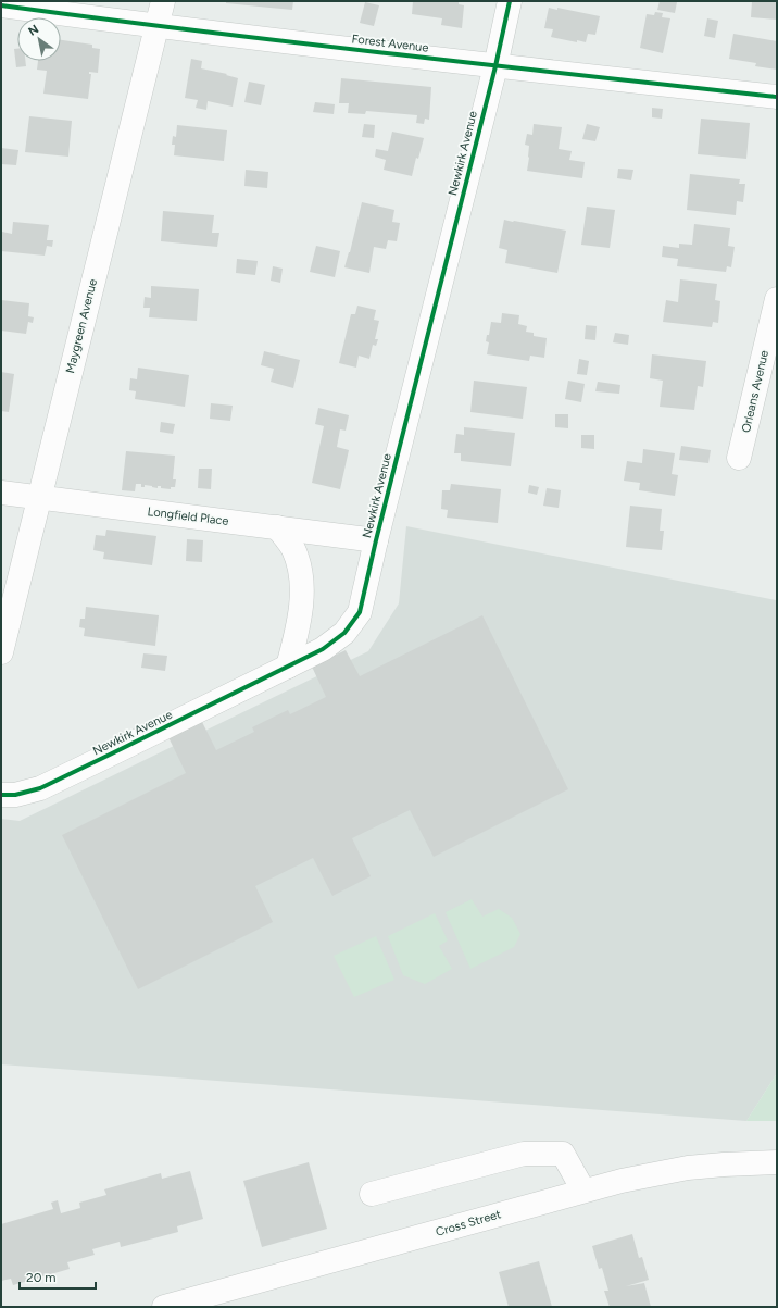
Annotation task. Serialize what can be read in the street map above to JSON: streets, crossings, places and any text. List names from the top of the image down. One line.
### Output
{"streets":{"street":["Forest Avenue","Newkirk Avenue","Maygreen Avenue","Orleans Avenue","Longfield Place","Cross Street"]},"crossings":[["Forest Avenue","Newkirk Avenue"],["Forest Avenue","Maygreen Avenue"],["Newkirk Avenue","Longfield Place"],["Maygreen Avenue","Longfield Place"]],"scale_bar":"20 m","north":"top left"}
